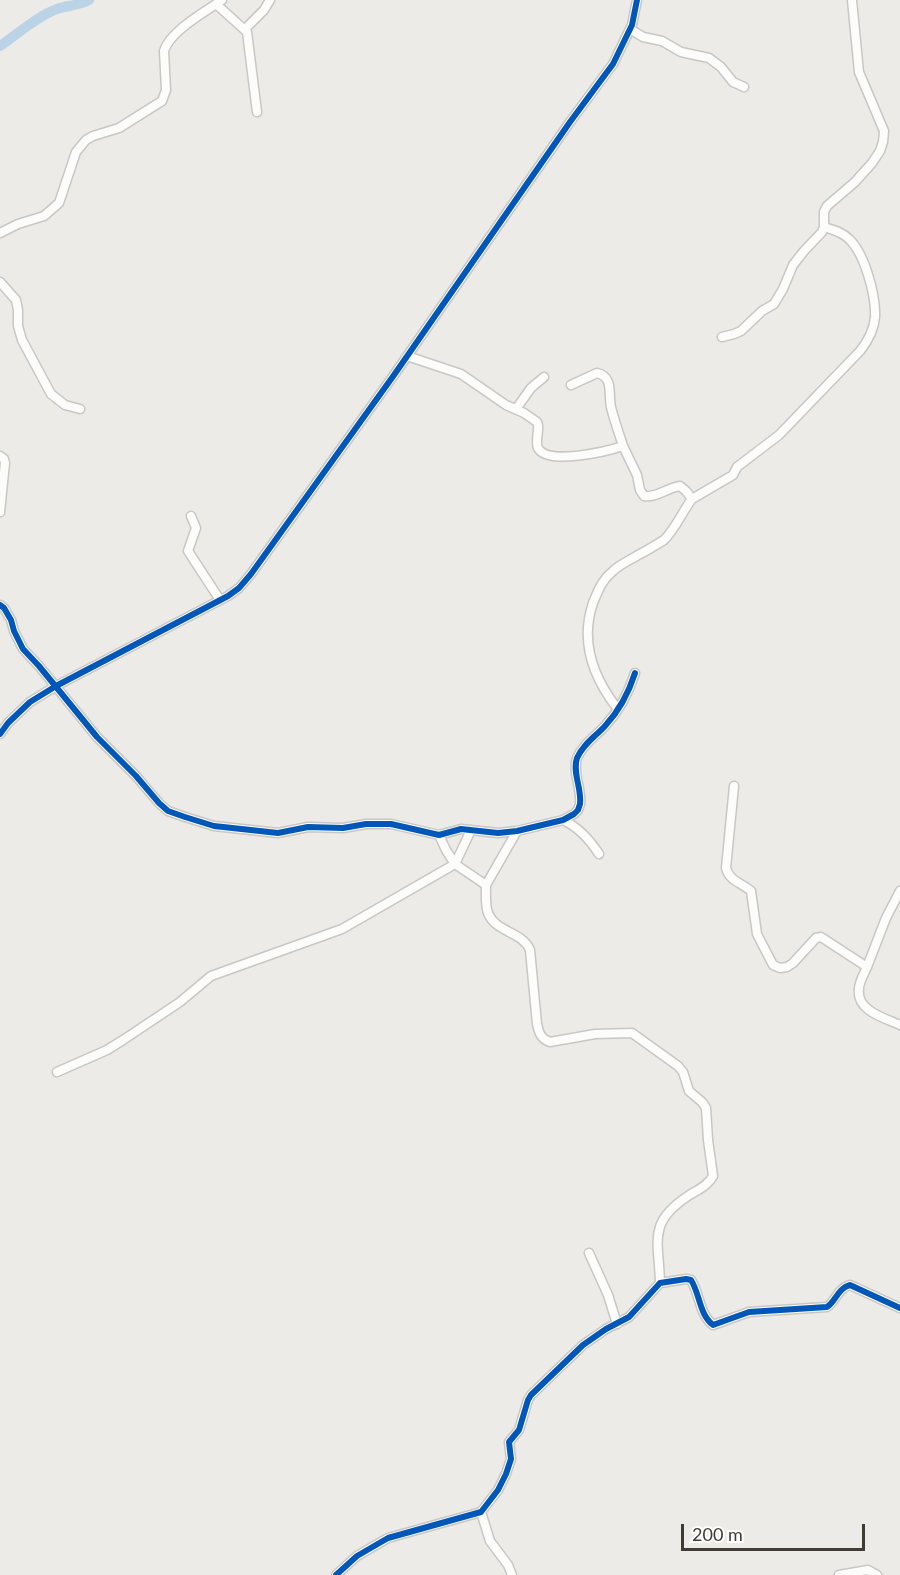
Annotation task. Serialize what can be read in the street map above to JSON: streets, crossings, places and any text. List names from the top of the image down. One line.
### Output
{"scale_bar":"200 m"}
